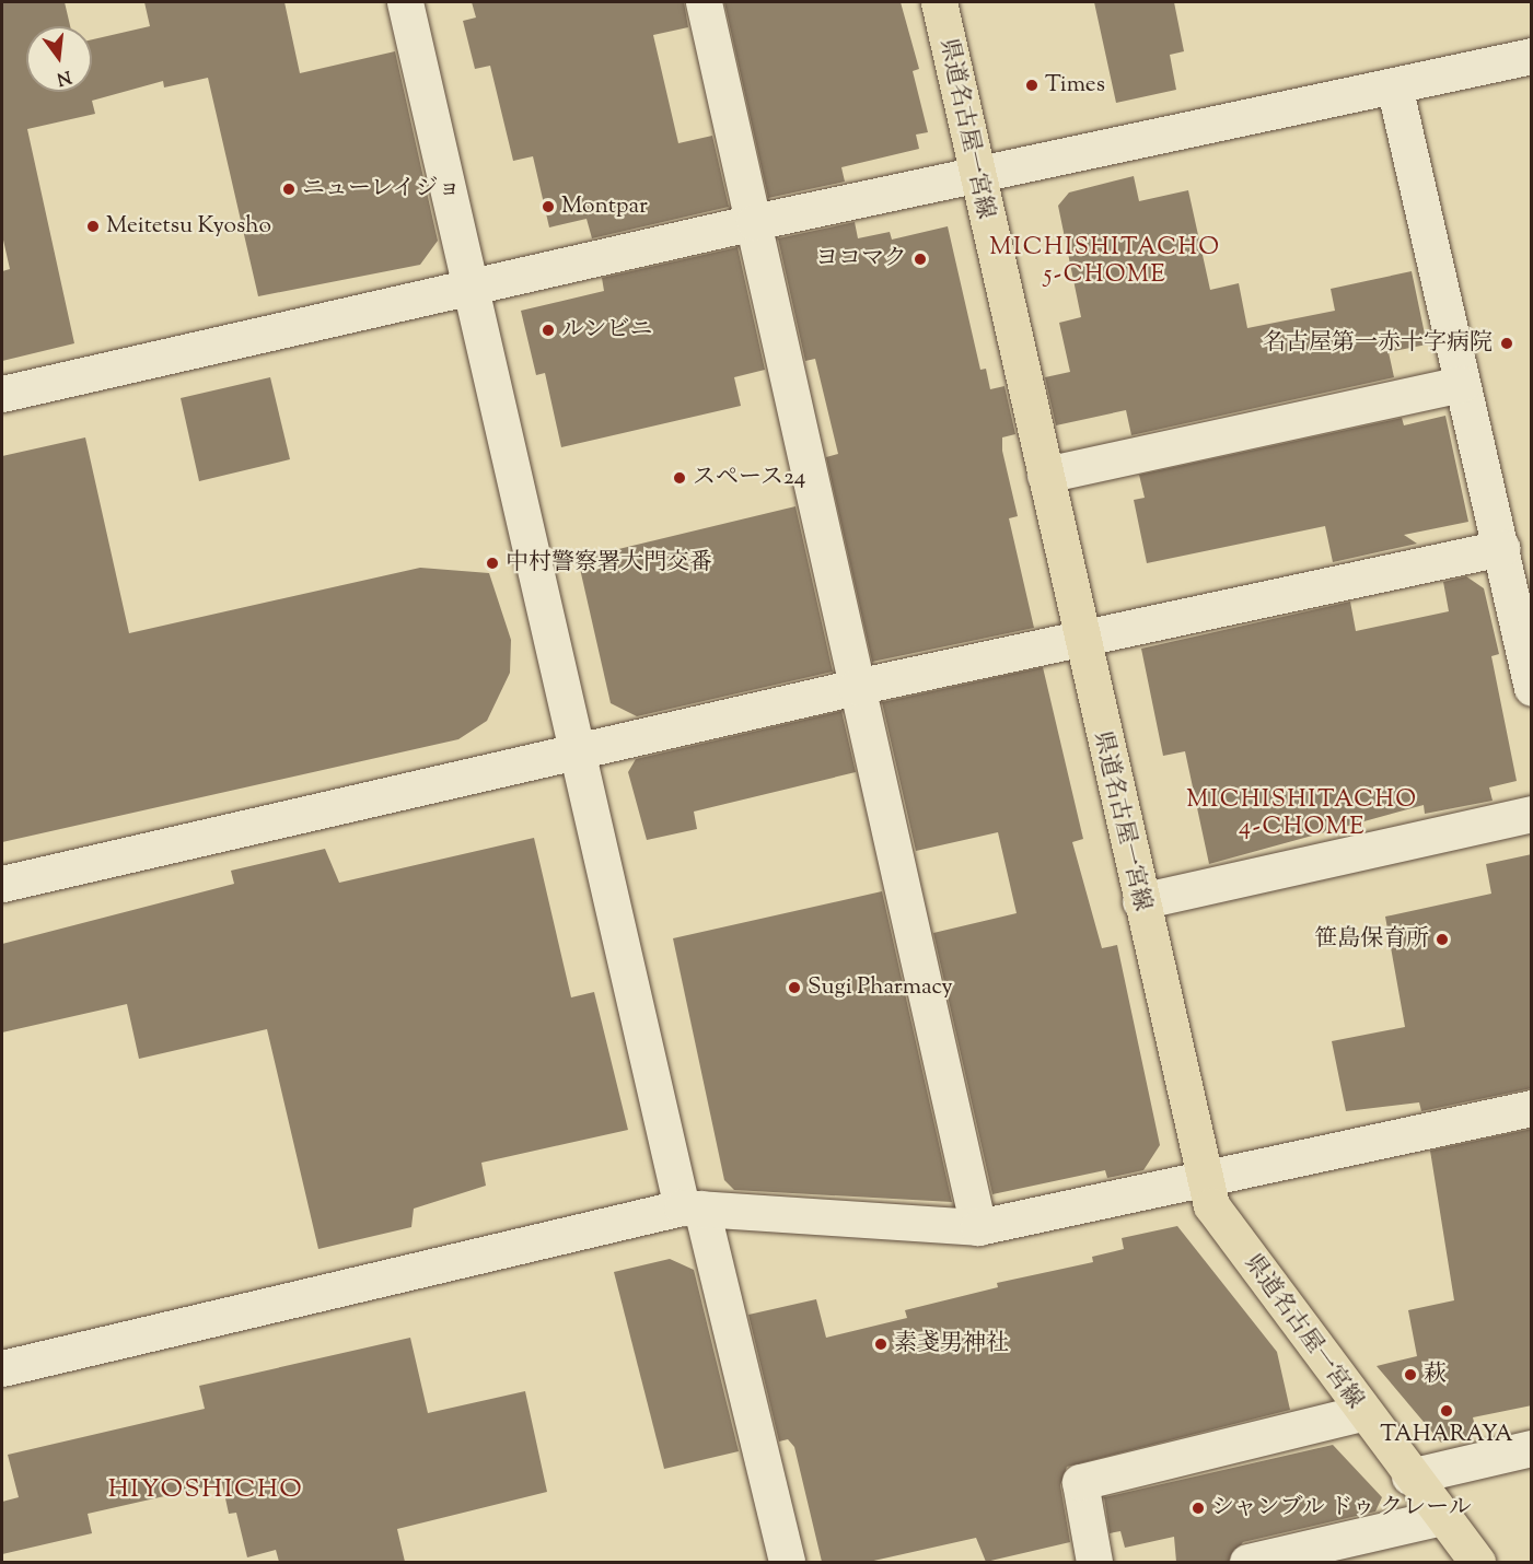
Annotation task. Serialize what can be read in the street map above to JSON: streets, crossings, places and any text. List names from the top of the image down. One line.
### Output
{"streets":{"main road":["県道名古屋一宮線"]},"districts":["MICHISHITACHO 5-CHOME","MICHISHITACHO 4-CHOME","HIYOSHICHO"],"places":["Times","ニューレイジョ","Montpar","Meitetsu Kyosho","ヨコマク","ルンビニ","名古屋第一赤十字病院","スペース24","中村警察署大門交番","笹島保育所","Sugi Pharmacy","素戔男神社","萩","TAHARAYA","シャンブル ドゥ クレール"],"north":"bottom"}
